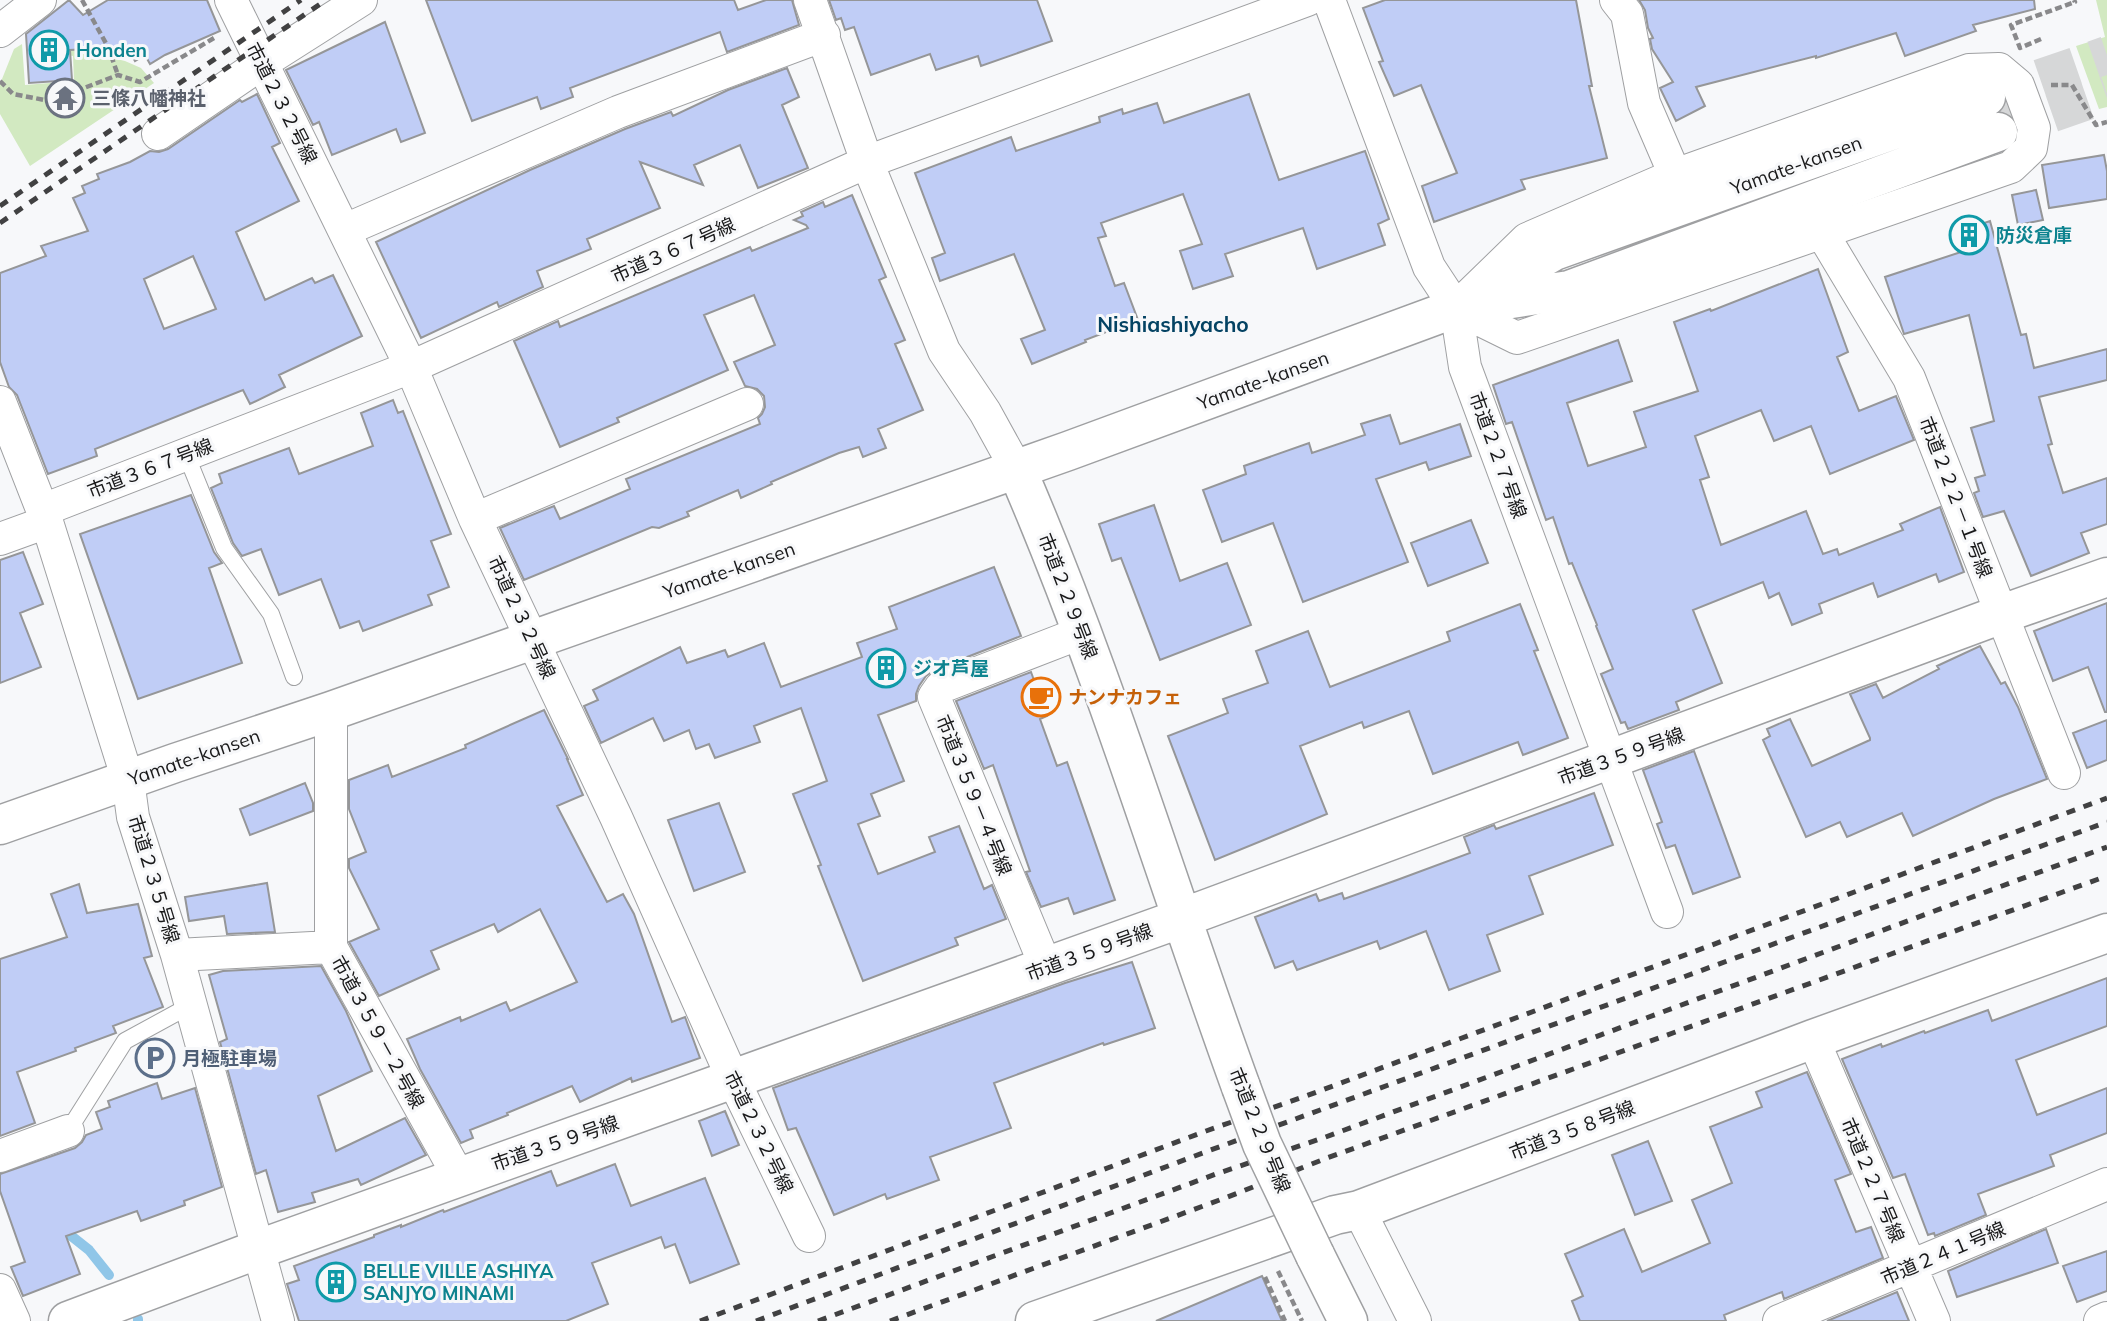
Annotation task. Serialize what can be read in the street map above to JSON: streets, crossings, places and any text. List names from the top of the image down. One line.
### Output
{"streets":{"street":["市道２３２号線","Yamate-kansen","市道３６７号線","市道２２７号線","市道２２２－１号線","市道２２９号線","市道３５９号線","市道３５９－４号線","市道２３５号線","市道３５９－２号線","市道３５８号線","市道２４１号線"]},"crossings":[["市道２３２号線","Yamate-kansen"],["市道２３２号線","市道３６７号線"],["市道２３２号線","市道３５９号線"],["Yamate-kansen","市道２２７号線"],["Yamate-kansen","市道２２９号線"],["Yamate-kansen","市道２３５号線"],["Yamate-kansen","市道３５９－２号線"],["市道３６７号線","市道２２９号線"],["市道３６７号線","市道２３５号線"],["市道２２７号線","市道３５９号線"],["市道２２７号線","市道３５８号線"],["市道２２７号線","市道２４１号線"],["市道２２２－１号線","市道３５９号線"],["市道２２９号線","市道３５９号線"],["市道２２９号線","市道３５９－４号線"],["市道３５９号線","市道３５９－４号線"],["市道３５９号線","市道２３５号線"],["市道３５９号線","市道３５９－２号線"]],"districts":["Nishiashiyacho"],"places":{"building":["Honden","防災倉庫","ジオ芦屋","BELLE VILLE ASHIYA SANJYO MINAMI"],"temple":["三條八幡神社"],"cafe":["ナンナカフェ"],"parking":["月極駐車場"]}}
